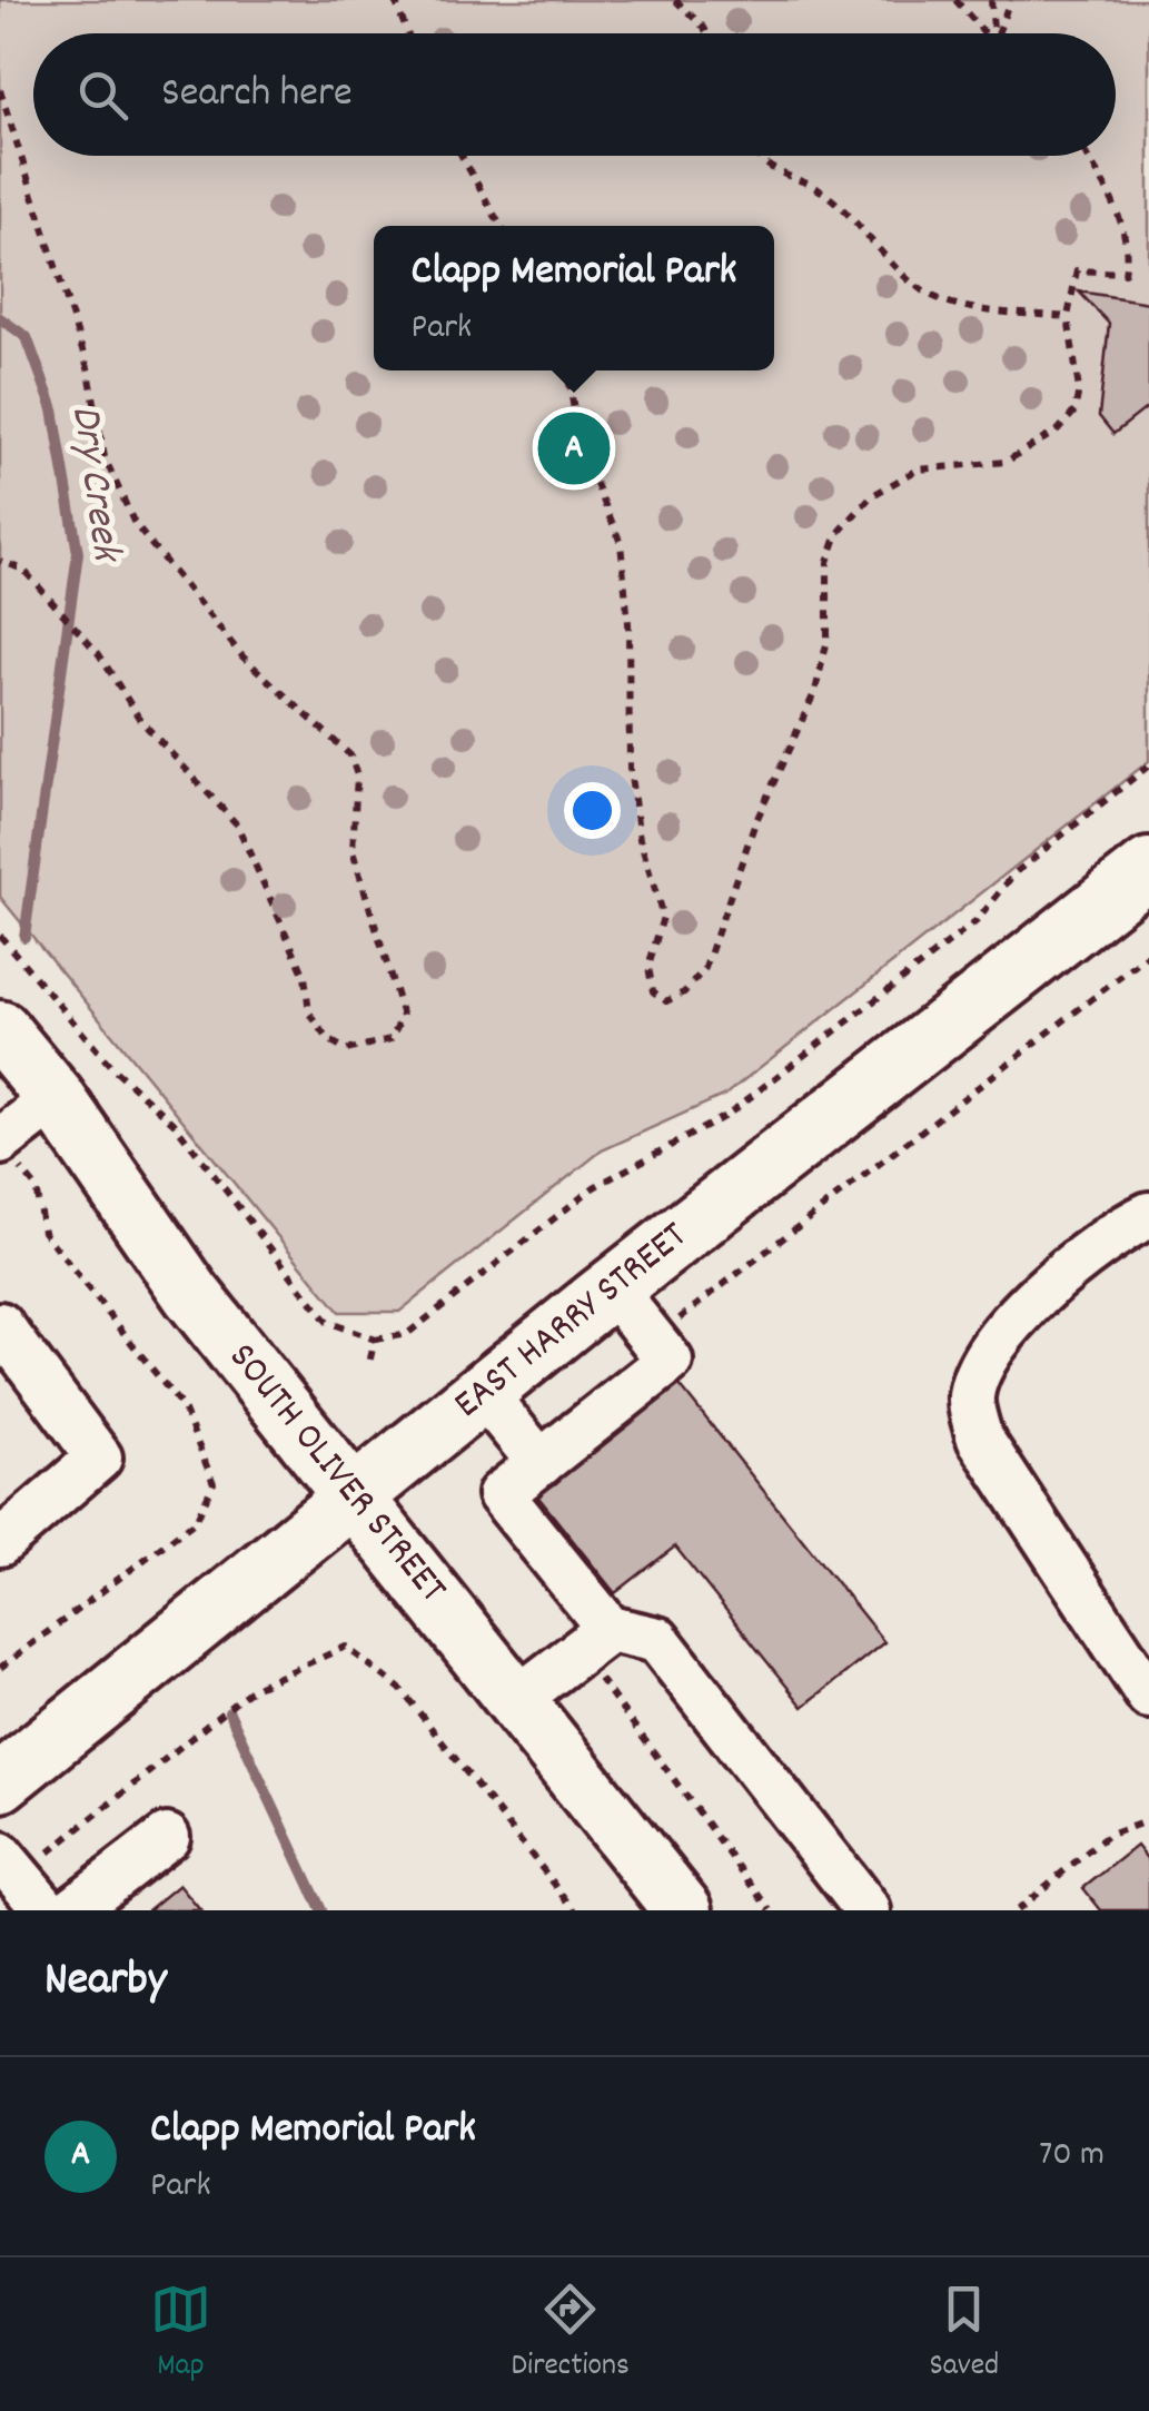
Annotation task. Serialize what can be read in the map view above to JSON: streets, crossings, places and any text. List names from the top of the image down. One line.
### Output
{"streets":{"main road":["EAST HARRY STREET","SOUTH OLIVER STREET"]},"crossings":[["EAST HARRY STREET","SOUTH OLIVER STREET"]],"water":["Dry Creek"],"page":{"search":"Search here","popup":["Clapp Memorial Park","Park"],"pins":"A","heading":"Nearby","list":[{"mark":"A","name":"Clapp Memorial Park","note":"Park","value":"70 m"}],"nav":["Map","Directions","Saved"]}}
